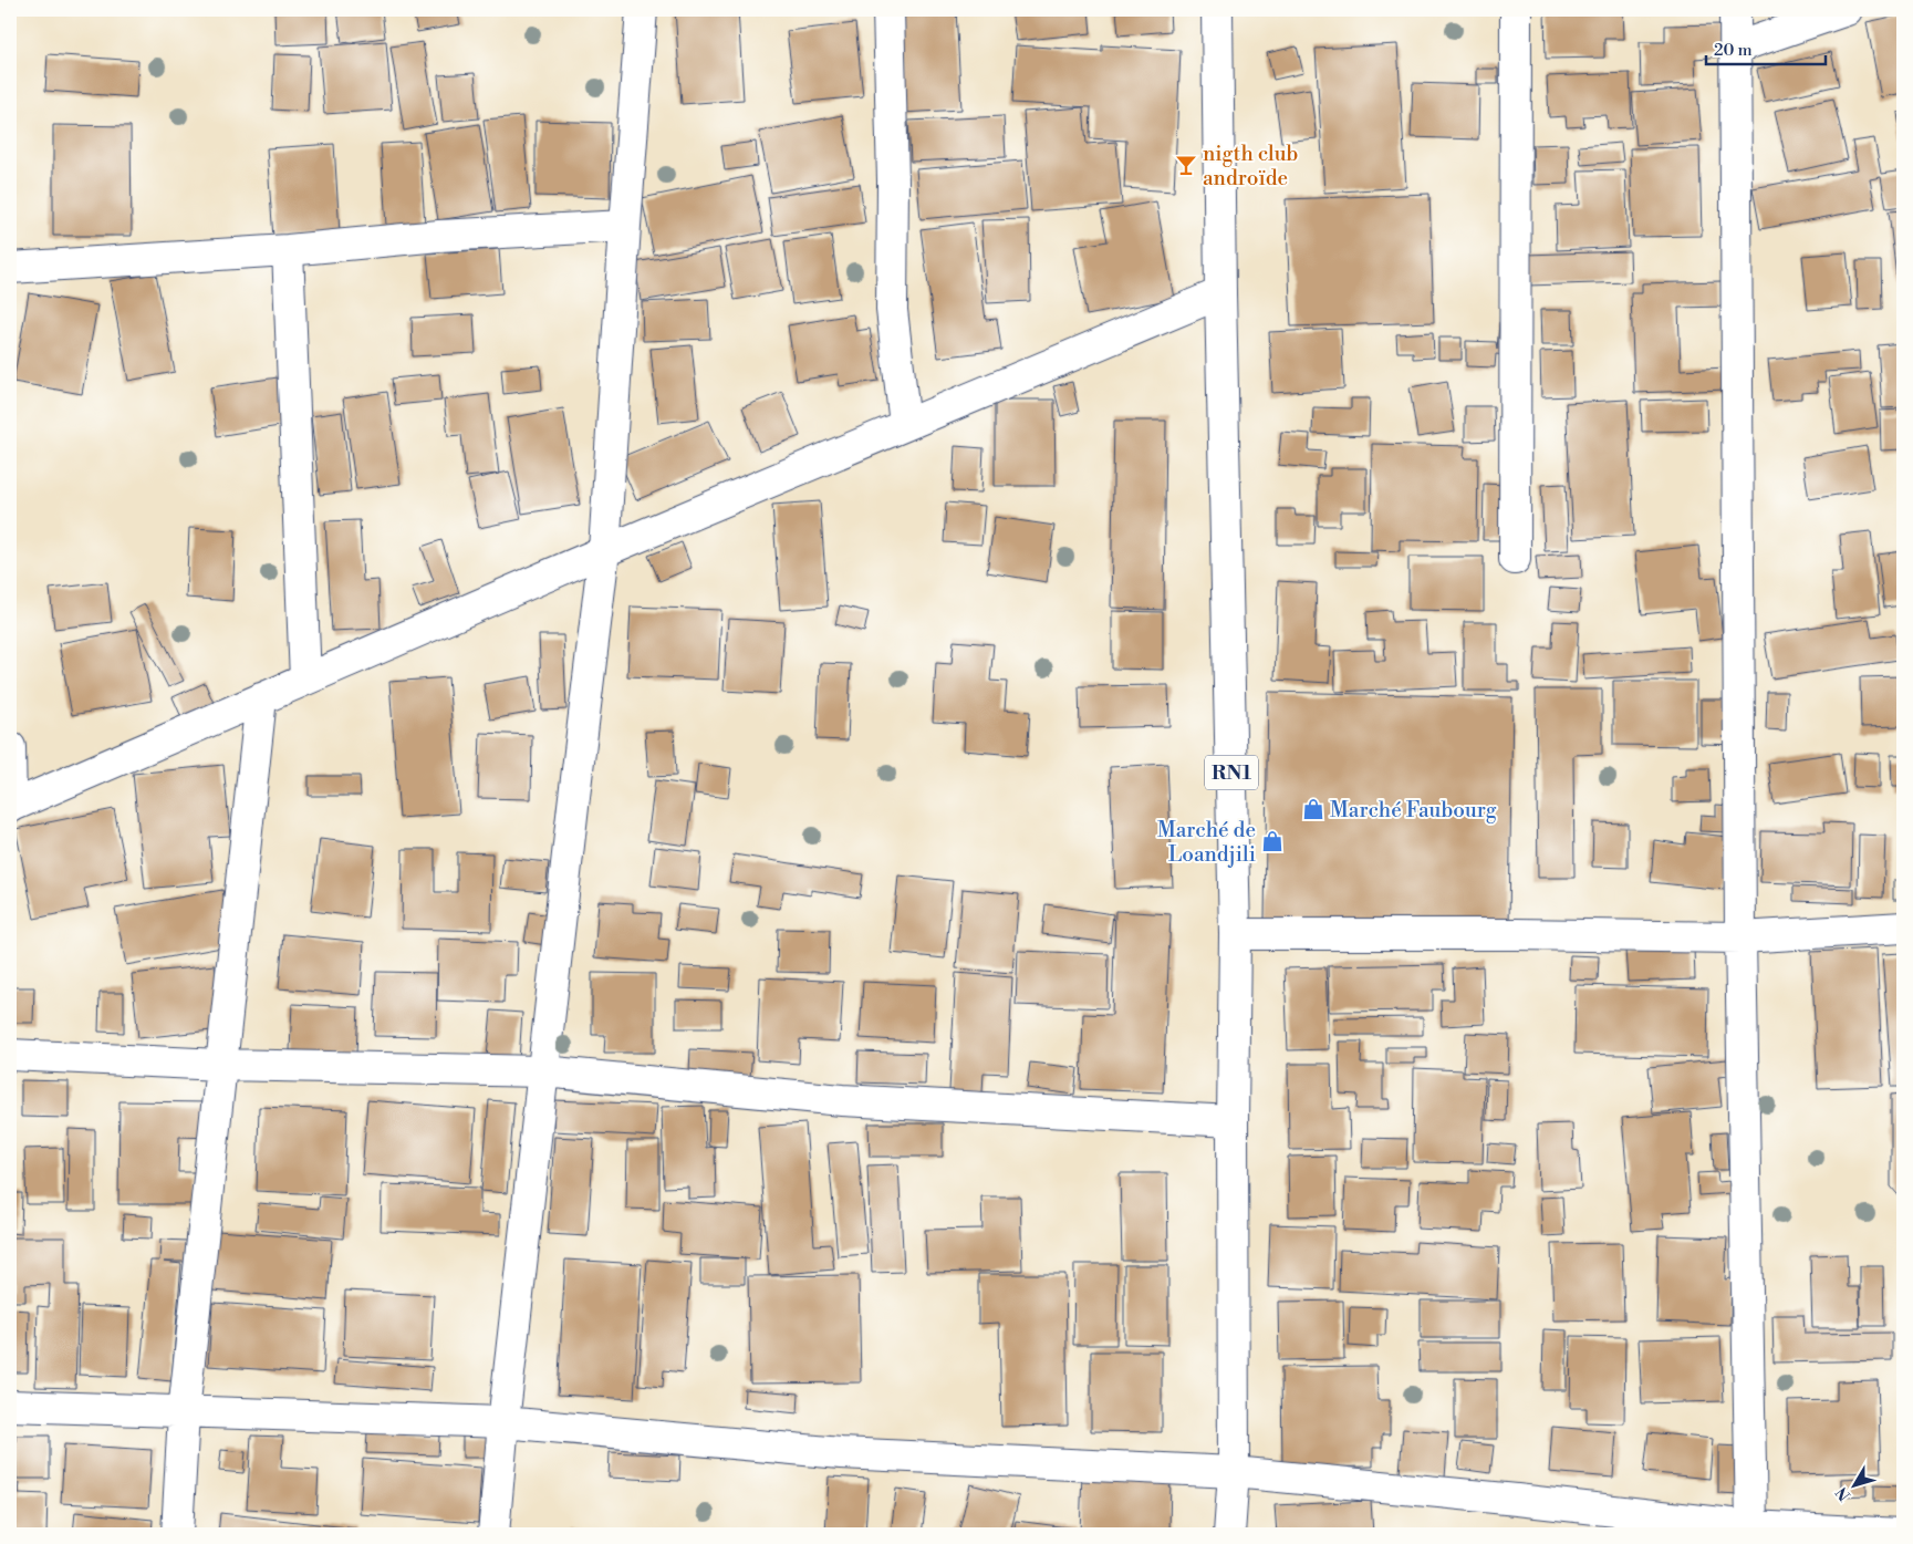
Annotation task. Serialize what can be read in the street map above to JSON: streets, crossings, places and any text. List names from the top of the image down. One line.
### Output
{"streets":{"main road":["RN1"]},"places":{"bar":["nigth club androïde"],"shop":["Marché Faubourg","Marché de Loandjili"]},"scale_bar":"20 m","north":"bottom left"}
